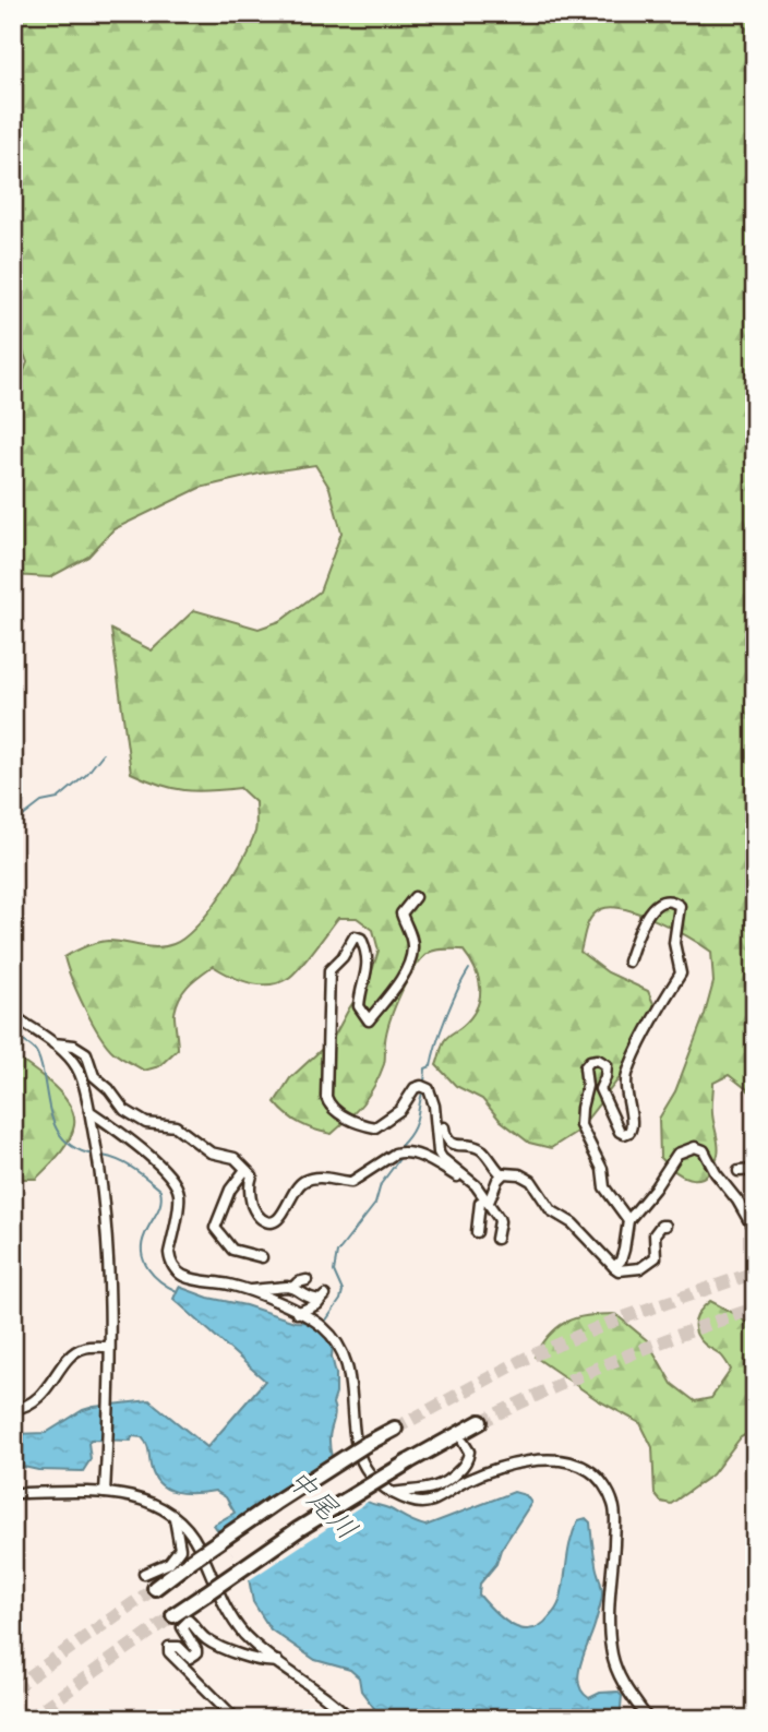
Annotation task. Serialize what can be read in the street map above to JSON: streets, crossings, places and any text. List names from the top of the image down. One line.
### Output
{"water":["中尾川"]}
